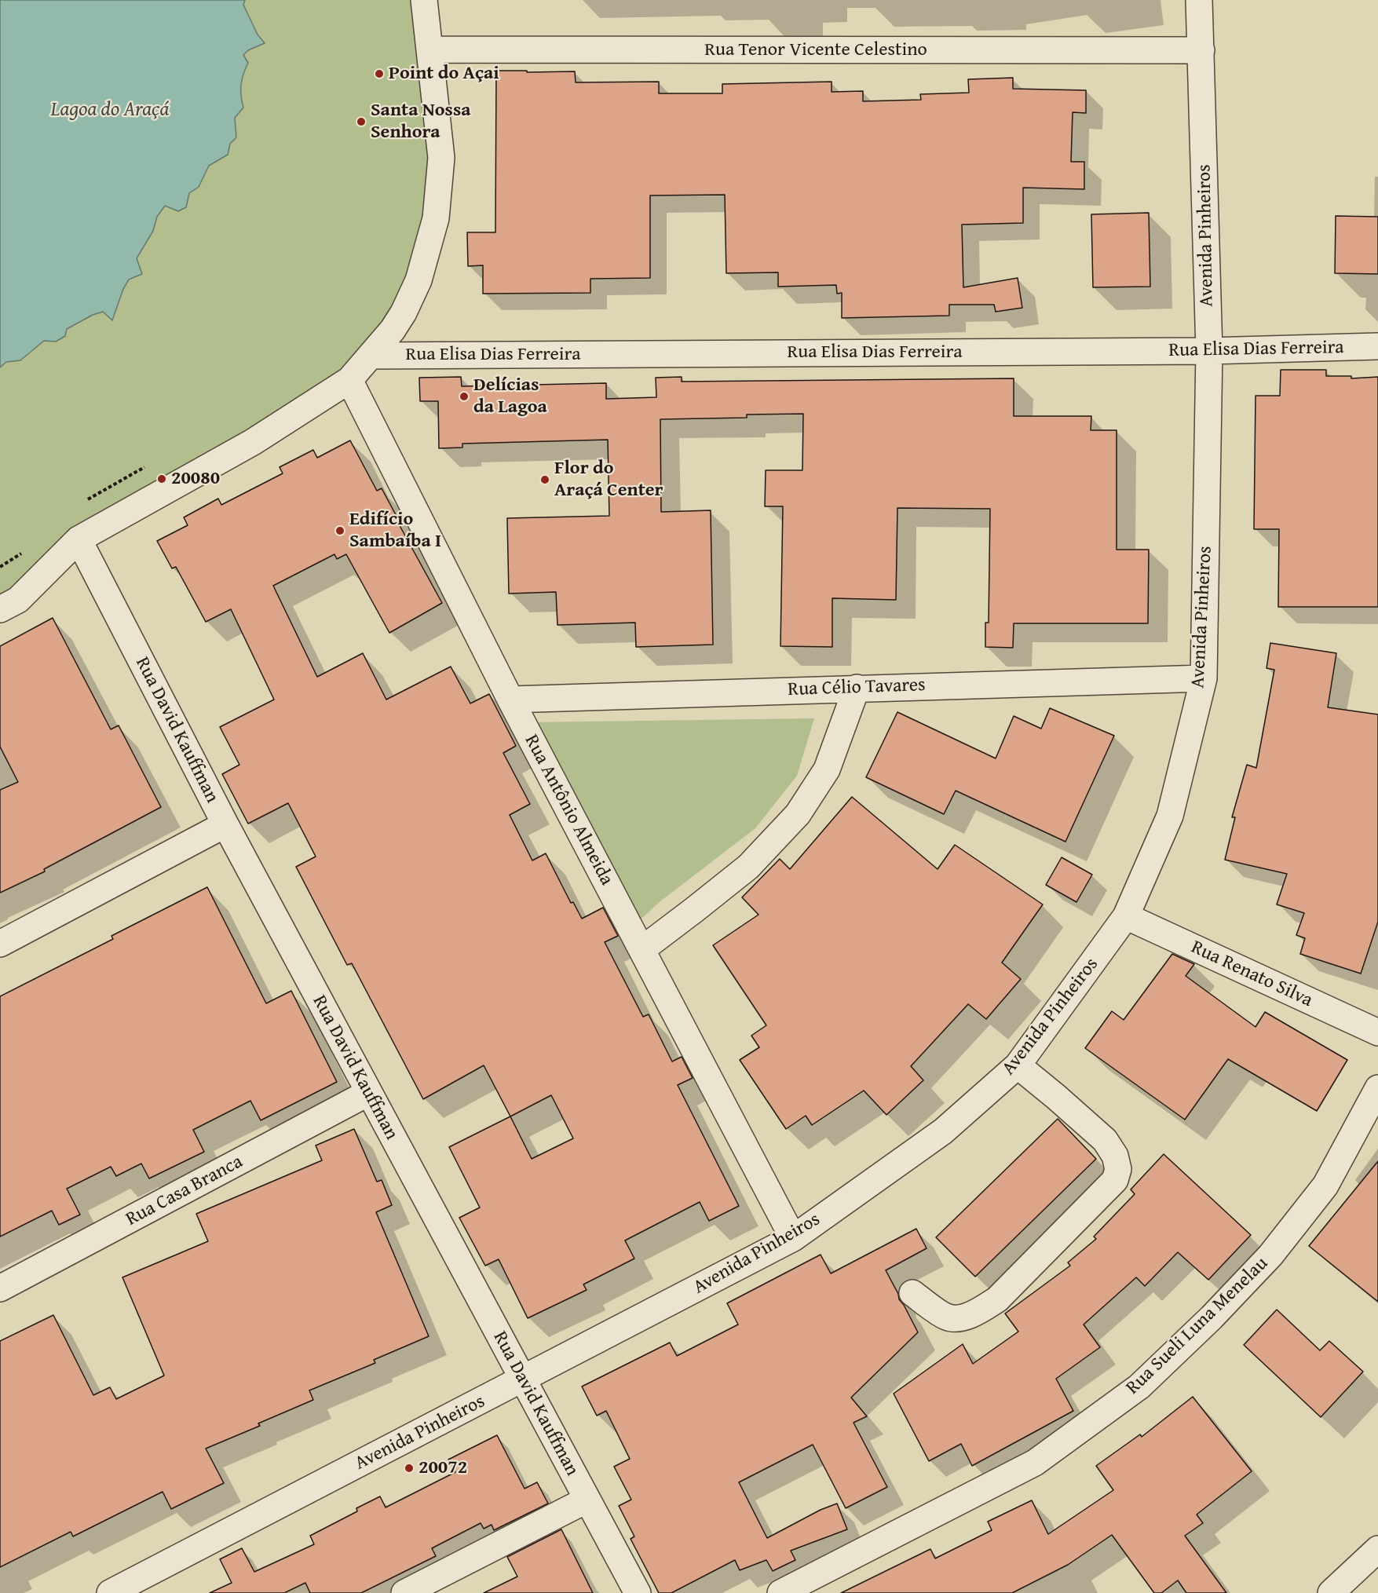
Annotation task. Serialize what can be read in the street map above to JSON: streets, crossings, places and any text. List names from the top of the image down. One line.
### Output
{"streets":{"street":["Rua Tenor Vicente Celestino","Avenida Pinheiros","Rua Elisa Dias Ferreira","Rua Célio Tavares","Rua David Kauffman","Rua Antônio Almeida","Rua Renato Silva","Rua Casa Branca","Rua Sueli Luna Menelau"]},"crossings":[["Rua Tenor Vicente Celestino","Avenida Pinheiros"],["Avenida Pinheiros","Rua Elisa Dias Ferreira"],["Avenida Pinheiros","Rua Célio Tavares"],["Avenida Pinheiros","Rua David Kauffman"],["Avenida Pinheiros","Rua Antônio Almeida"],["Avenida Pinheiros","Rua Renato Silva"],["Rua Célio Tavares","Rua Antônio Almeida"],["Rua David Kauffman","Rua Casa Branca"]],"water":["Lagoa do Araçá"],"places":["Point do Açai","Santa Nossa Senhora","Delícias da Lagoa","20080","Flor do Araçá Center","Edifício Sambaíba I","20072"]}
